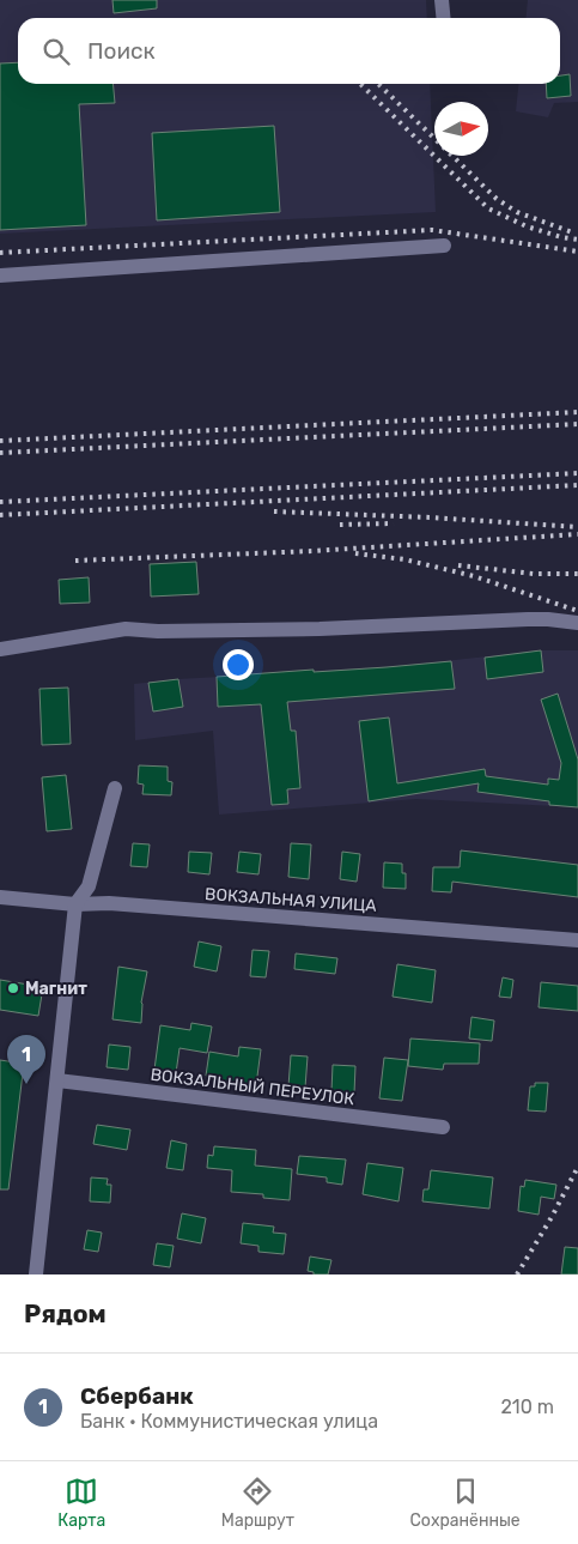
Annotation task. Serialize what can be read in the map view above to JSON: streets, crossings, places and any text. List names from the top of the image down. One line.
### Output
{"streets":{"street":["ВОКЗАЛЬНАЯ УЛИЦА","ВОКЗАЛЬНЫЙ ПЕРЕУЛОК"]},"places":["Магнит"],"north":"right","page":{"search":"Поиск","pins":"1","heading":"Рядом","list":[{"mark":"1","name":"Сбербанк","note":"Банк · Коммунистическая улица","value":"210 m"}],"nav":["Карта","Маршрут","Сохранённые"]}}
